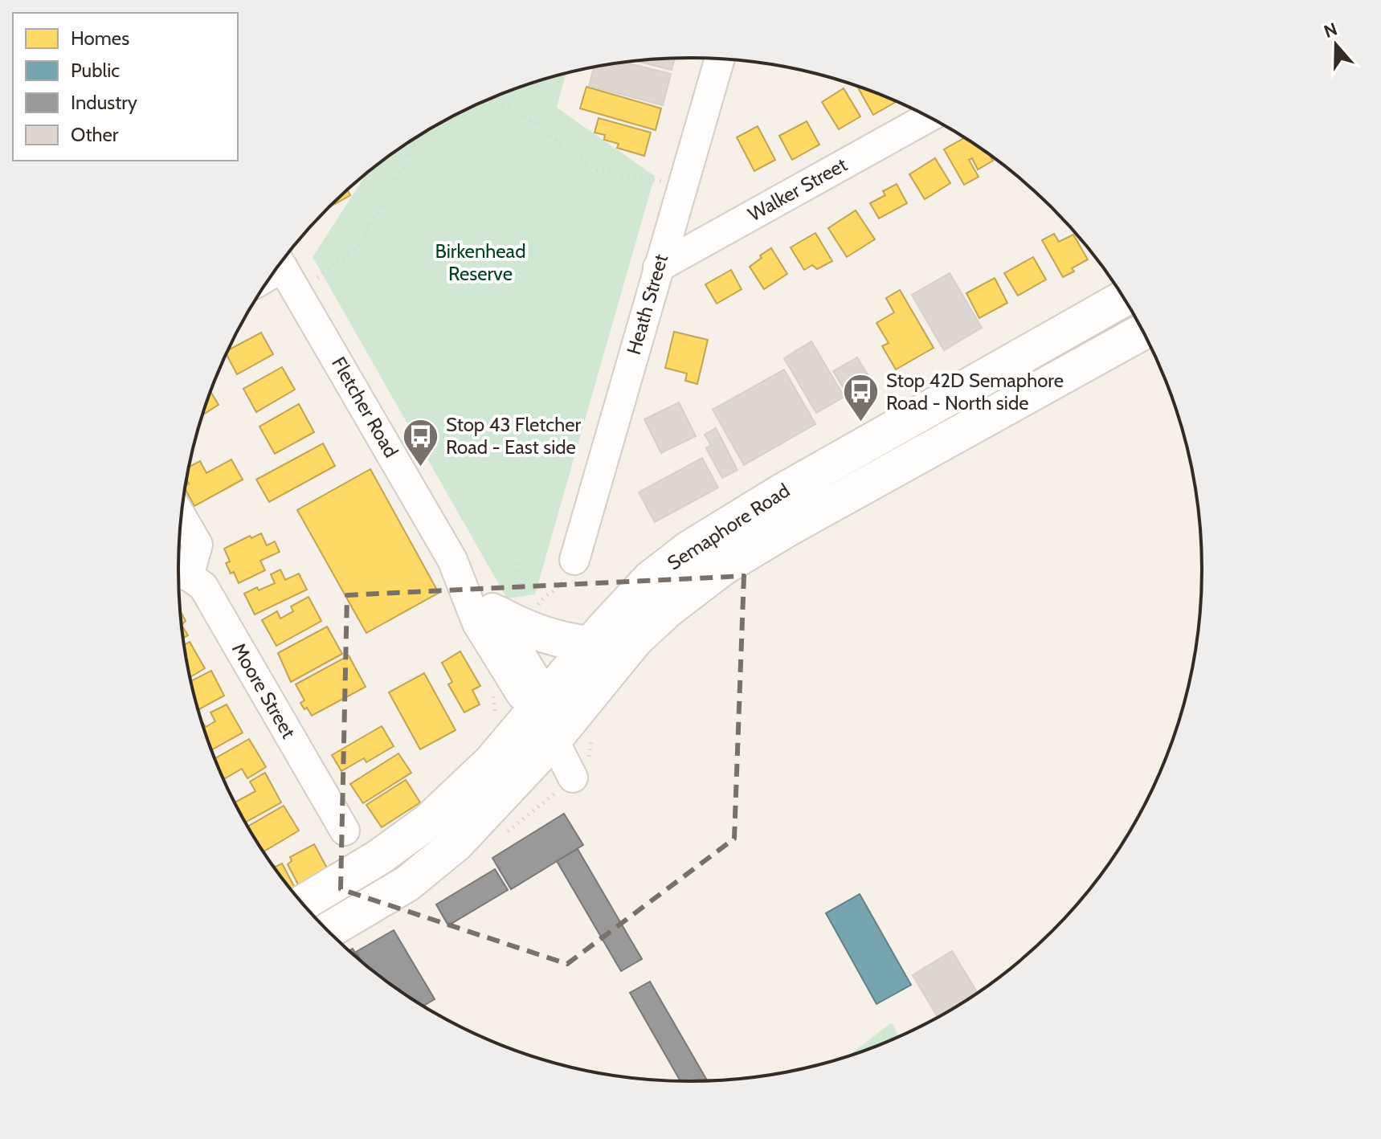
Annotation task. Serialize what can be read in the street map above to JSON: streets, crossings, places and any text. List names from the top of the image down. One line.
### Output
{"streets":{"main road":["Semaphore Road"],"street":["Walker Street","Heath Street","Fletcher Road","Moore Street"]},"crossings":[["Walker Street","Heath Street"],["Fletcher Road","Semaphore Road"]],"parks":["Birkenhead Reserve"],"places":{"bus stop":["Stop 42D Semaphore Road - North side","Stop 43 Fletcher Road - East side"]},"legend":["Homes","Public","Industry","Other"],"north":"top"}
